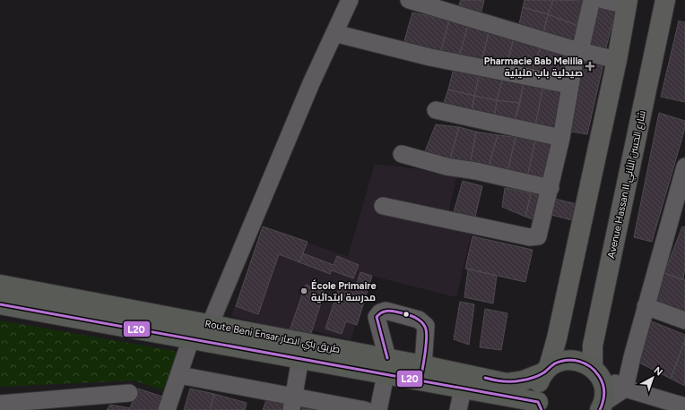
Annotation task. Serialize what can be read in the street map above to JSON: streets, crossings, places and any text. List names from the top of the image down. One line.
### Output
{"streets":{"highway":["Route Beni Ensar طريق بني انصار"],"main road":["Avenue Hassan II شارع الحسن الثاني"]},"crossings":[["Avenue Hassan II شارع الحسن الثاني","Route Beni Ensar طريق بني انصار"]],"places":{"health":["Pharmacie Bab Melilla صيدلية باب مليلية"],"other":["École Primaire مدرسة ابتدائية"]},"lines":["transit line L20"],"north":"top right"}
